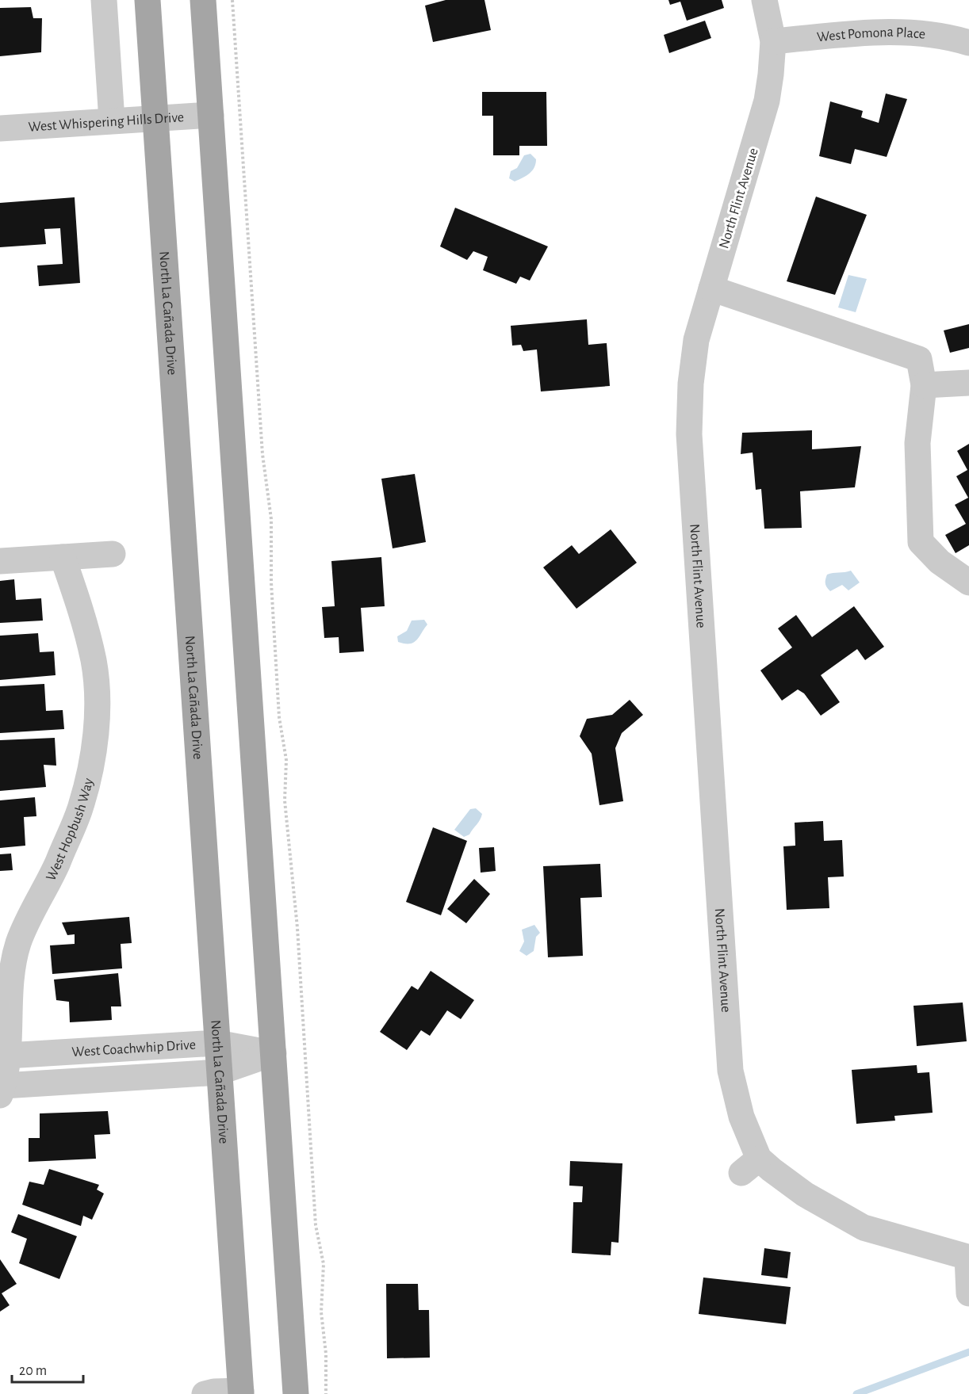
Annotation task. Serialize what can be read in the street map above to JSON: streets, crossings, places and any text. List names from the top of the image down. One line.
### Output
{"streets":{"main road":["North La Cañada Drive"],"street":["West Pomona Place","West Whispering Hills Drive","North Flint Avenue","West Hopbush Way","West Coachwhip Drive"]},"crossings":[["West Pomona Place","North Flint Avenue"],["West Whispering Hills Drive","North La Cañada Drive"],["North La Cañada Drive","West Coachwhip Drive"],["West Hopbush Way","West Coachwhip Drive"]],"scale_bar":"20 m"}
